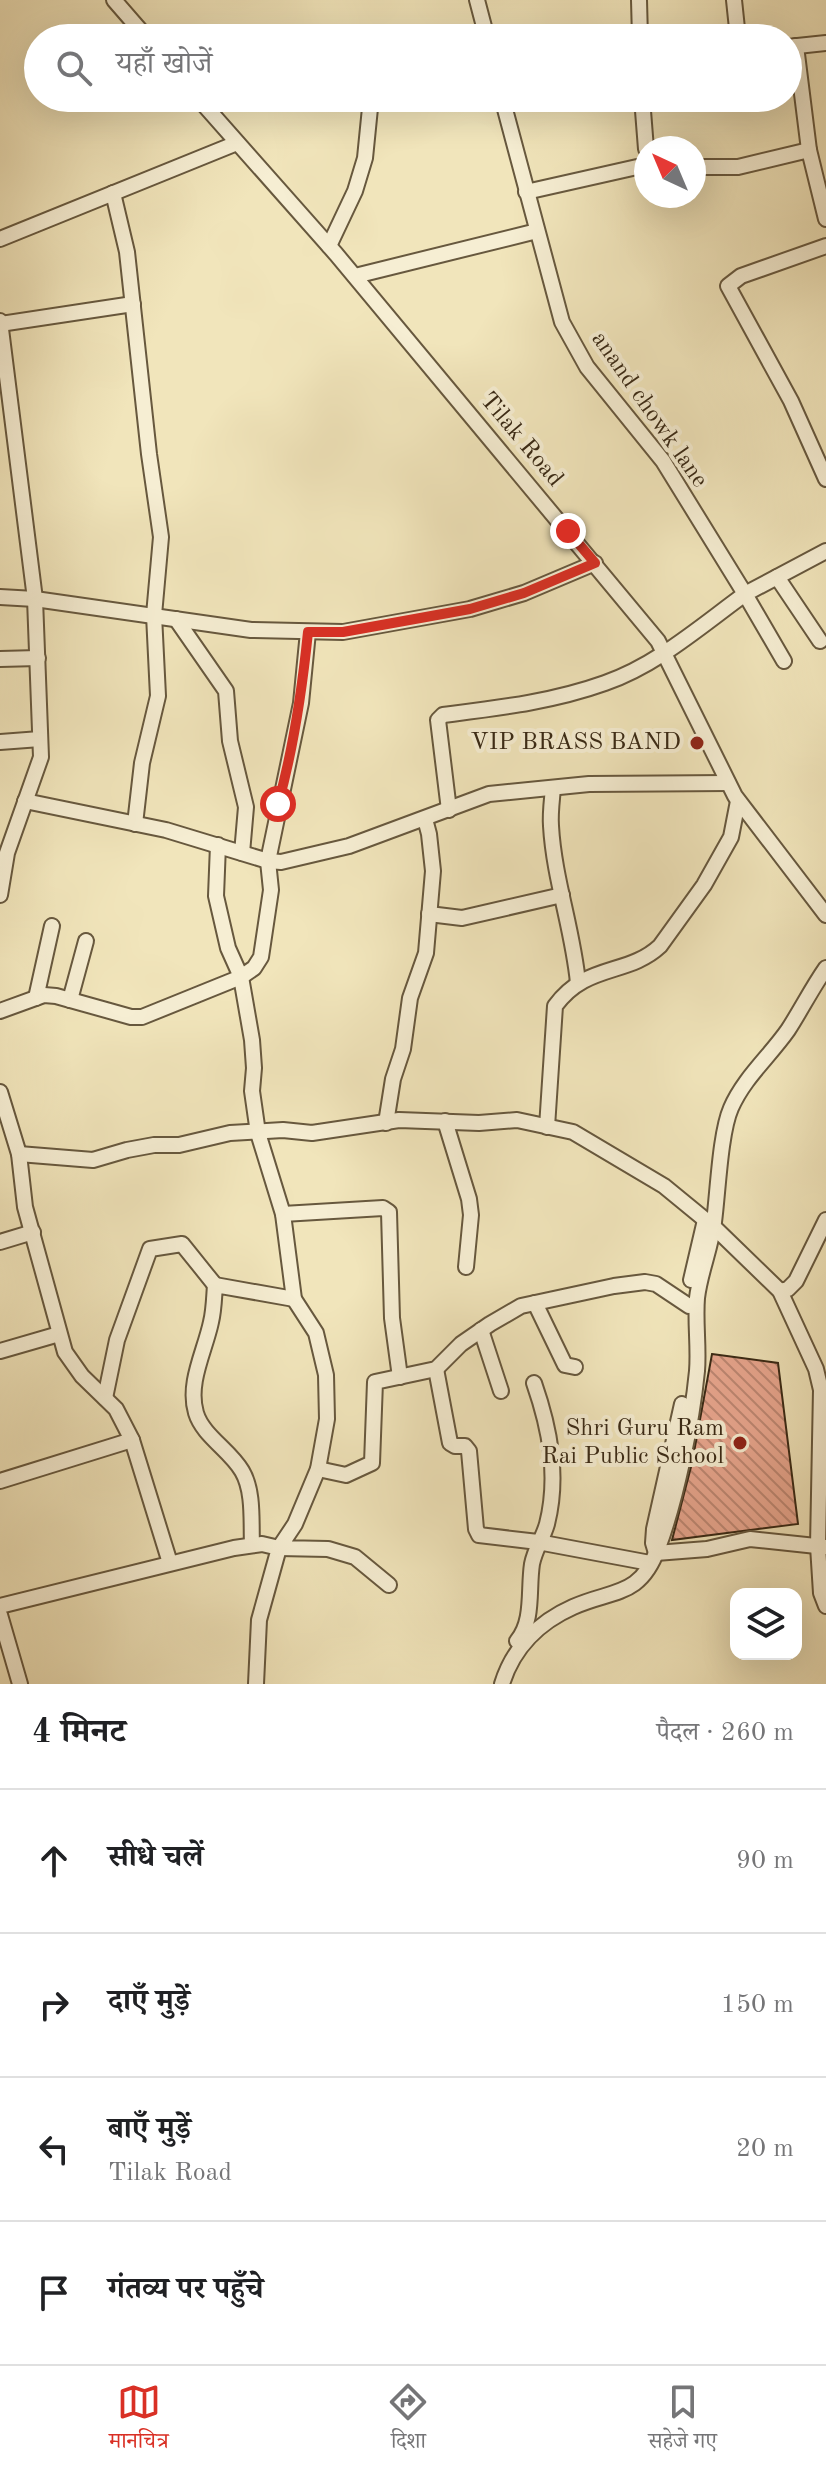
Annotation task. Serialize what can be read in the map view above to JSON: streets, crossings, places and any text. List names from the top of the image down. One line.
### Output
{"streets":{"street":["anand chowk lane","Tilak Road"]},"places":["VIP BRASS BAND","Shri Guru Ram Rai Public School"],"north":"top left","page":{"search":"यहाँ खोजें","heading":["4 मिनट","पैदल · 260 m"],"list":[["सीधे चलें","90 m"],["दाएँ मुड़ें","150 m"],["बाएँ मुड़ें","Tilak Road","20 m"],"गंतव्य पर पहुँचे"],"nav":["मानचित्र","दिशा","सहेजे गए"]}}
